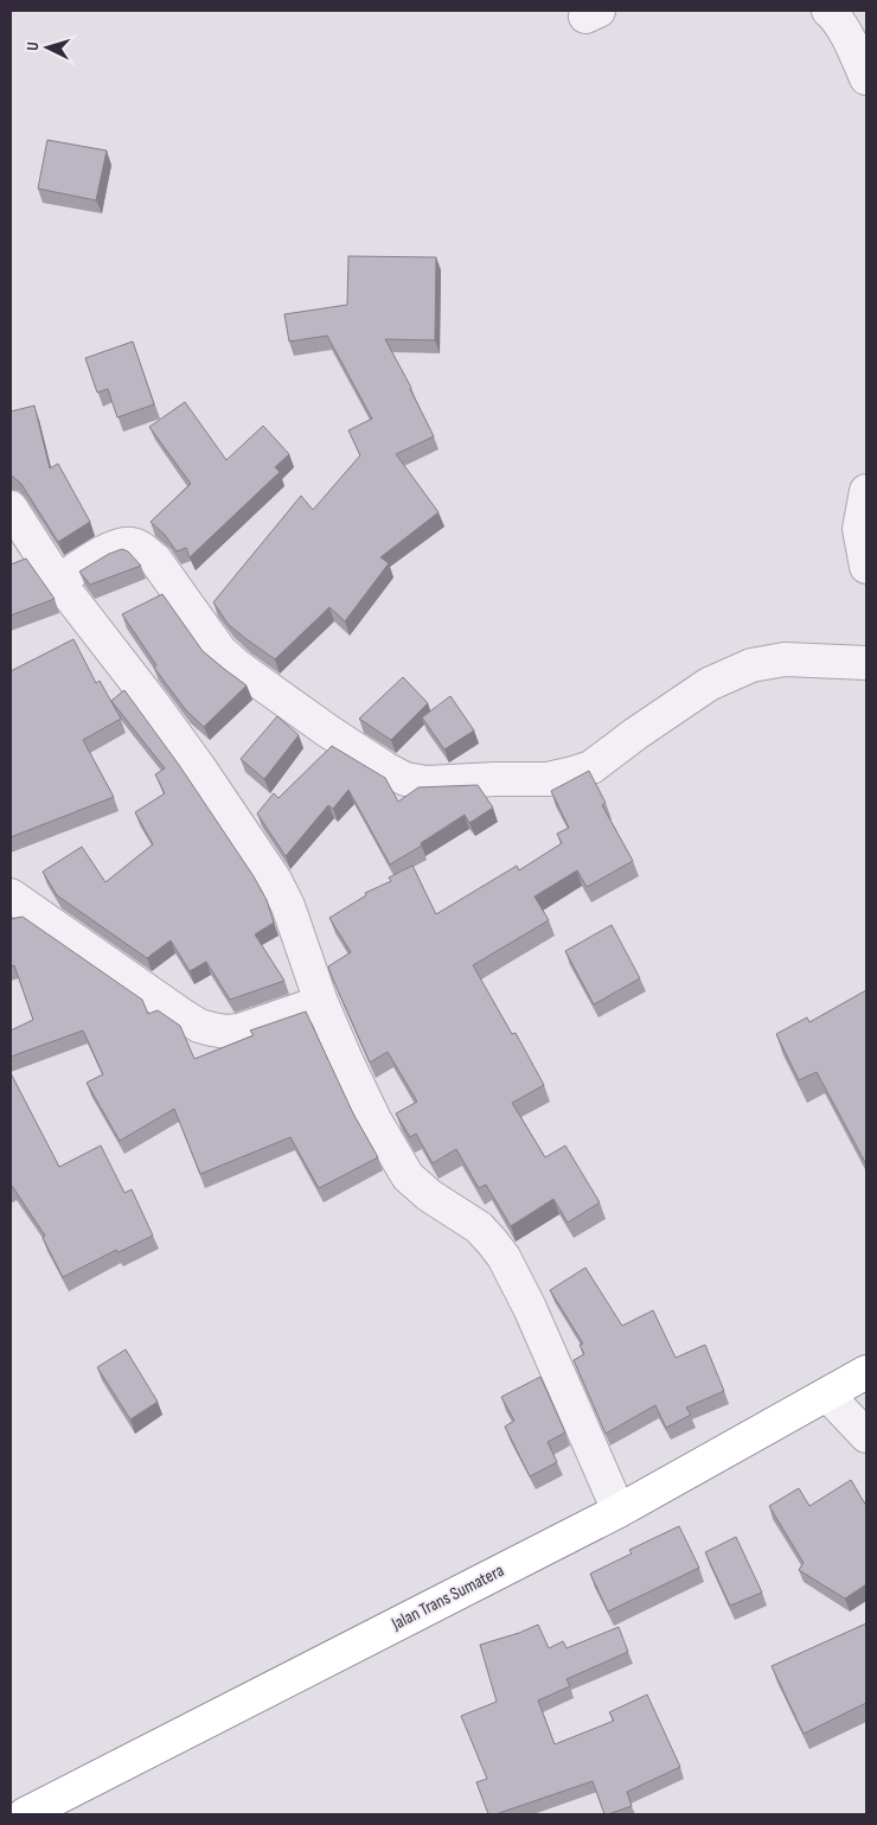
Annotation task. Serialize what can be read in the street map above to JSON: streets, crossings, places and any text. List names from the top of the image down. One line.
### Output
{"streets":{"highway":["Jalan Trans Sumatera"]},"north":"left"}
